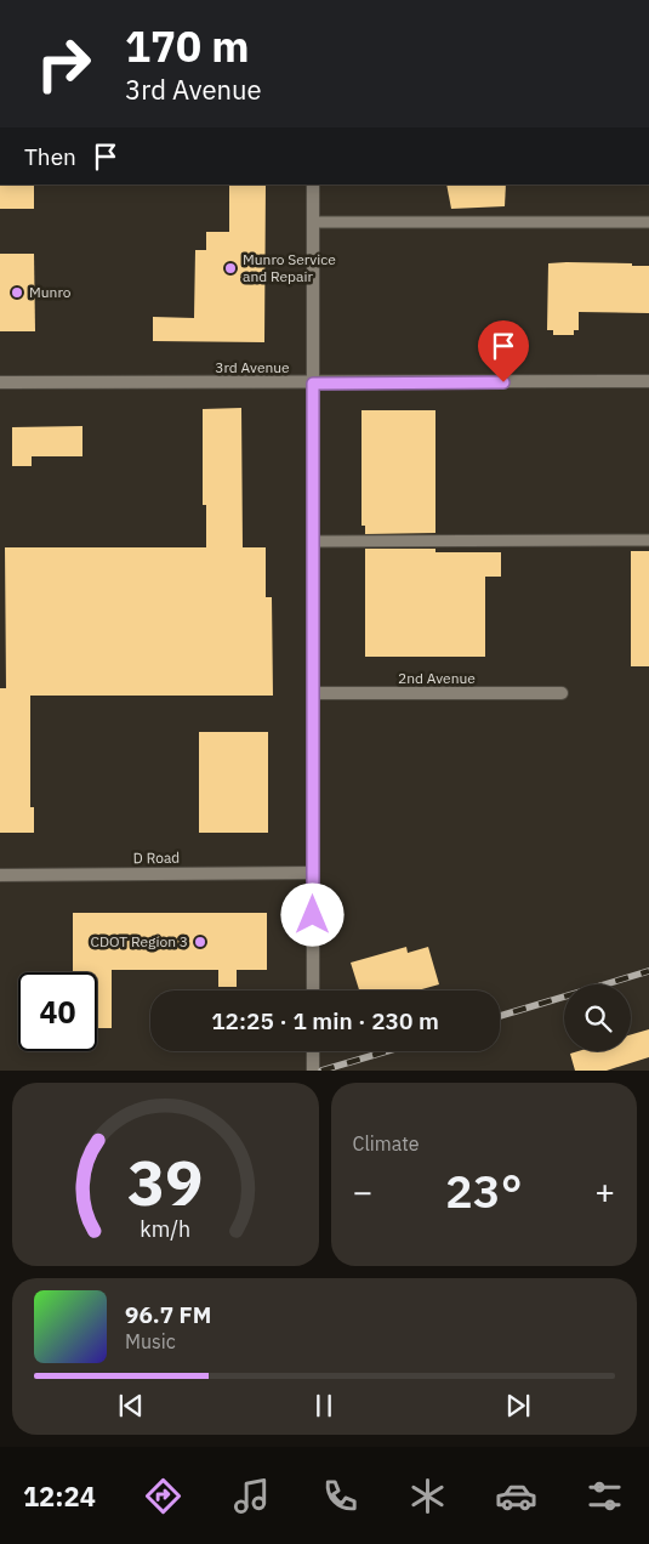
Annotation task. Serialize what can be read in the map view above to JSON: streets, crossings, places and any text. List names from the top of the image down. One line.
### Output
{"streets":{"street":["3rd Avenue","2nd Avenue","D Road"]},"places":["Munro Service and Repair","Munro","CDOT Region 3"],"page":{"turn":["170 m","3rd Avenue"],"then":"Then","limit":"40","trip":"12:25 · 1 min · 230 m","tile":"Climate","heat":["−","23°","+"],"song":["96.7 FM","Music"],"tabs":"12:24","gauge":["39","km/h"]}}
